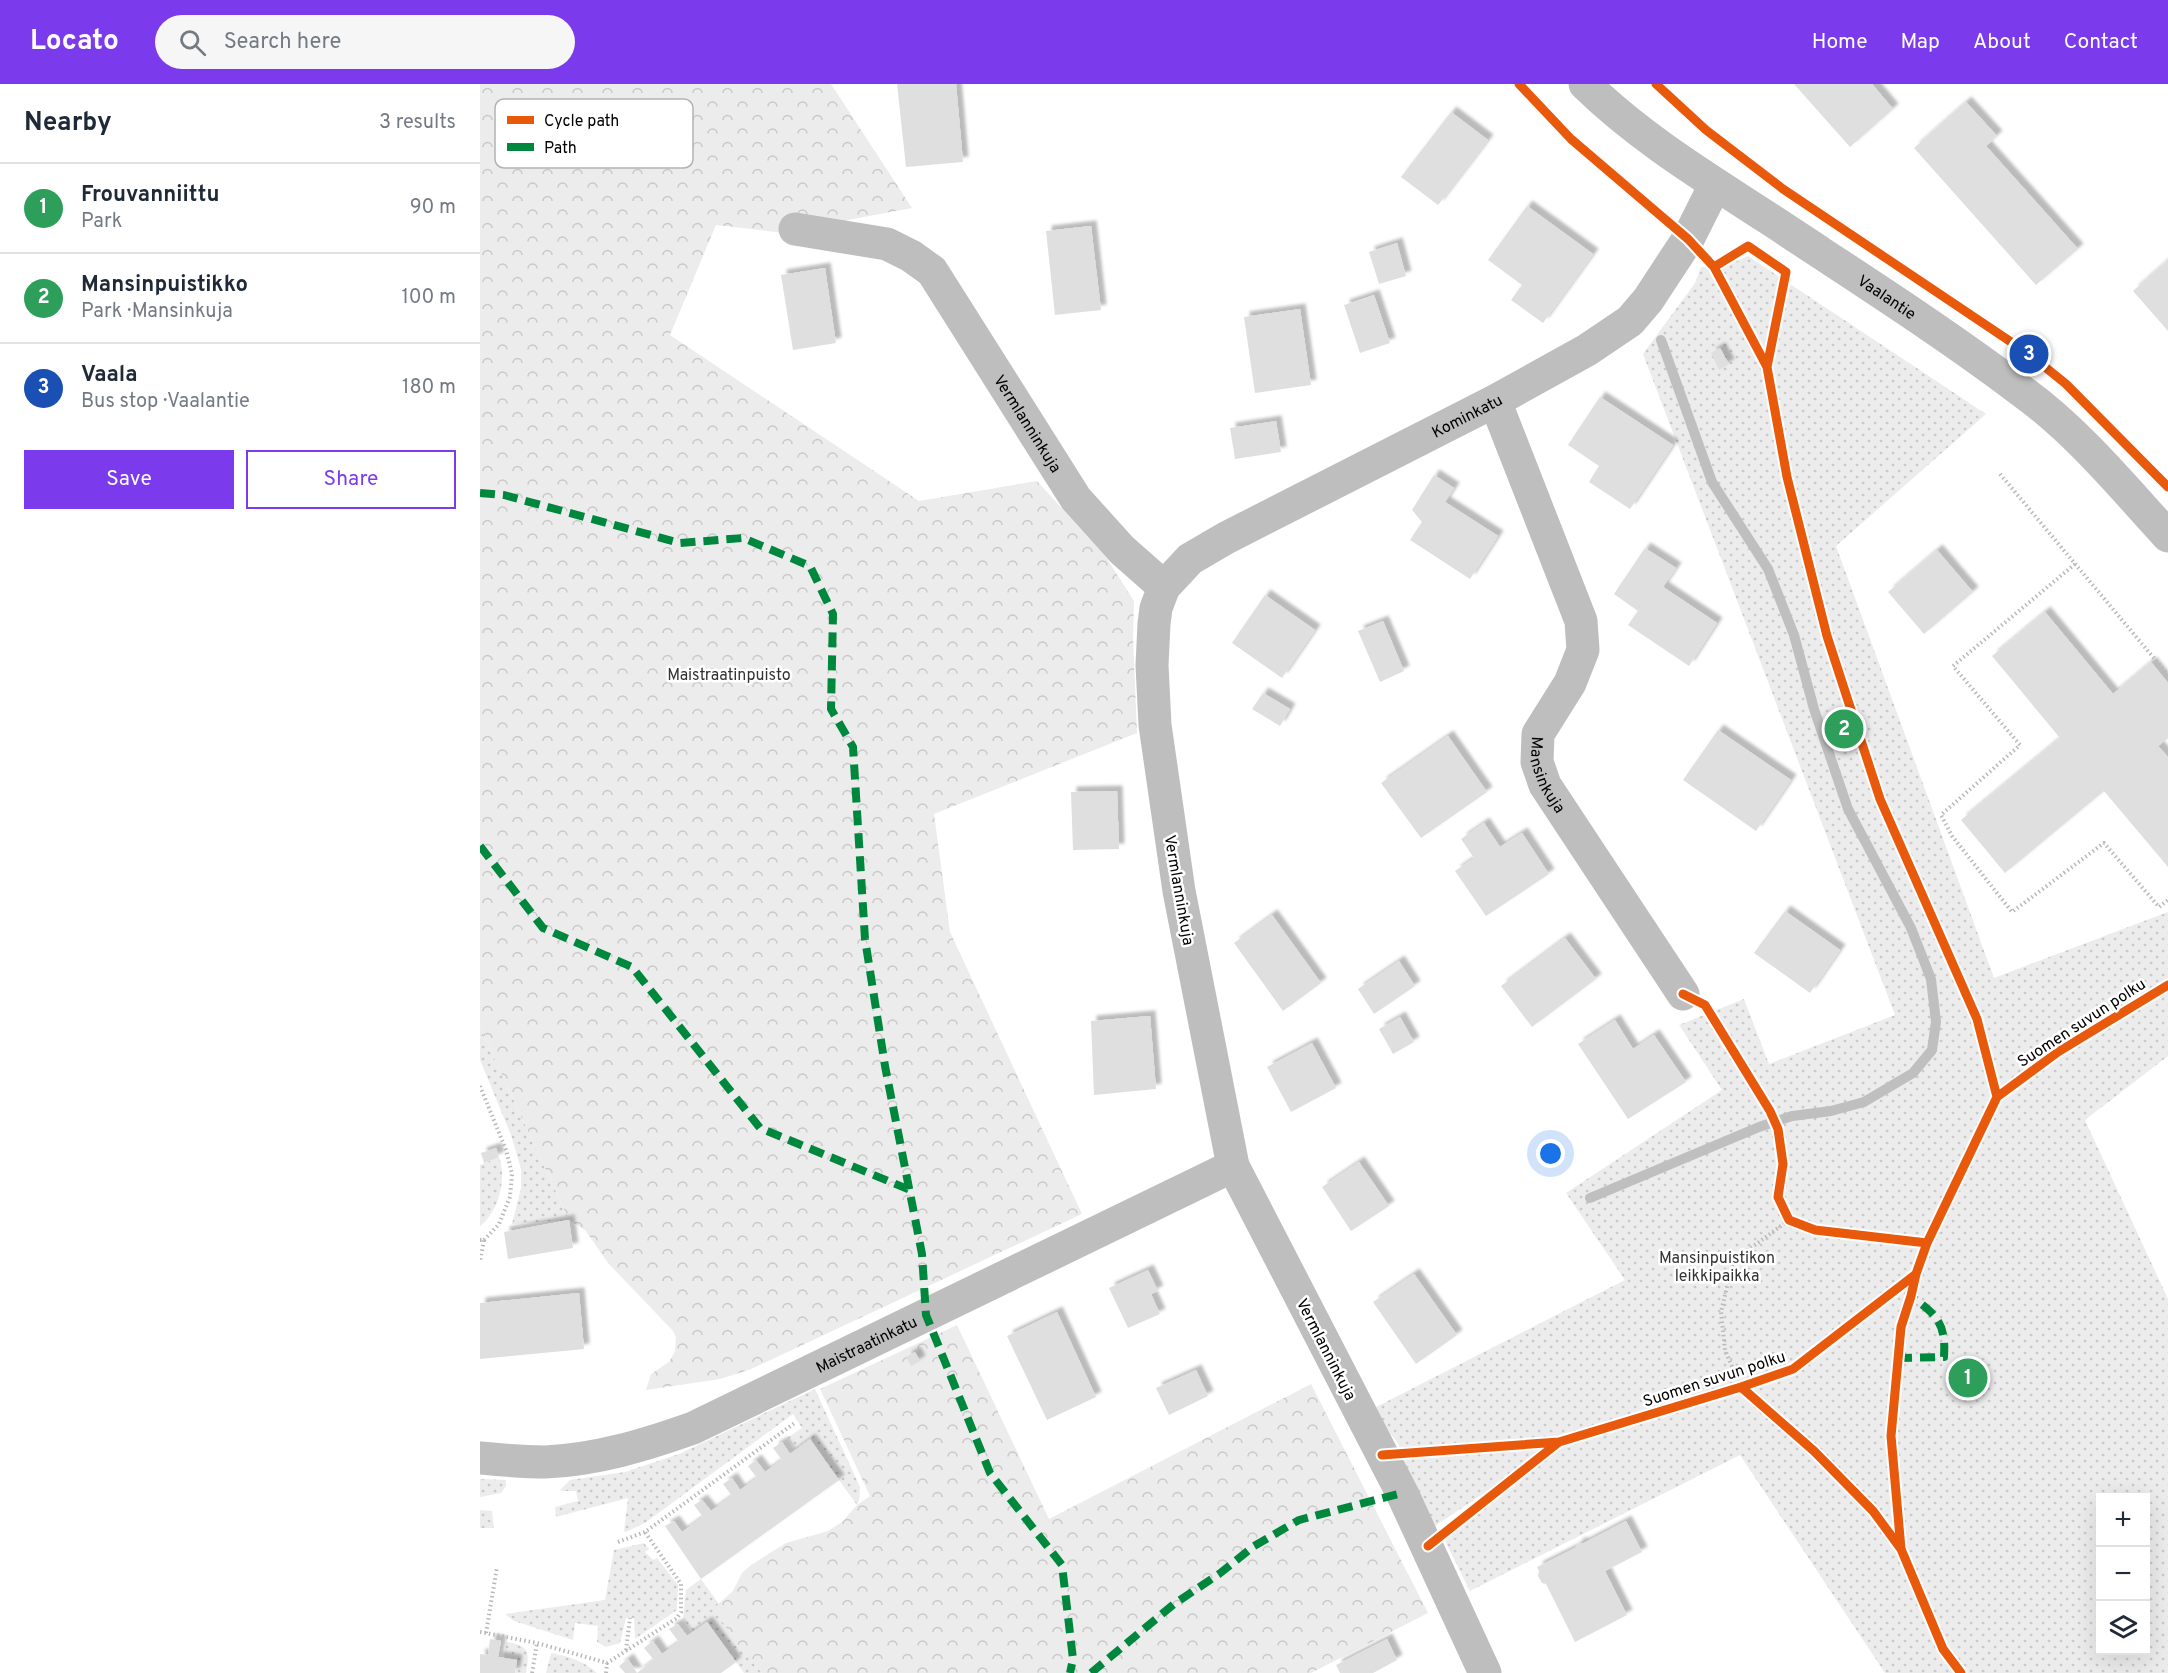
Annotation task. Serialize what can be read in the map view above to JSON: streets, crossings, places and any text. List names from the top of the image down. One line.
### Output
{"streets":{"street":["Vaalantie","Kominkatu","Vermlanninkuja","Mansinkuja","Maistraatinkatu"],"cycle path":["Suomen suvun polku"]},"crossings":[["Vaalantie","Kominkatu"],["Kominkatu","Vermlanninkuja"],["Kominkatu","Mansinkuja"],["Vermlanninkuja","Maistraatinkatu"]],"parks":["Maistraatinpuisto","Mansinpuistikon leikkipaikka"],"legend":["Cycle path","Path"],"page":{"header":"Locato","search":"Search here","nav":["Home","Map","About","Contact"],"heading":["Nearby","3 results"],"list":[{"mark":"1","name":"Frouvanniittu","note":"Park","value":"90 m"},{"mark":"2","name":"Mansinpuistikko","note":"Park · Mansinkuja","value":"100 m"},{"mark":"3","name":"Vaala","note":"Bus stop · Vaalantie","value":"180 m"}],"pins":["3","2","1"],"buttons":["Save","Share"],"map_buttons":["+","−"]}}
